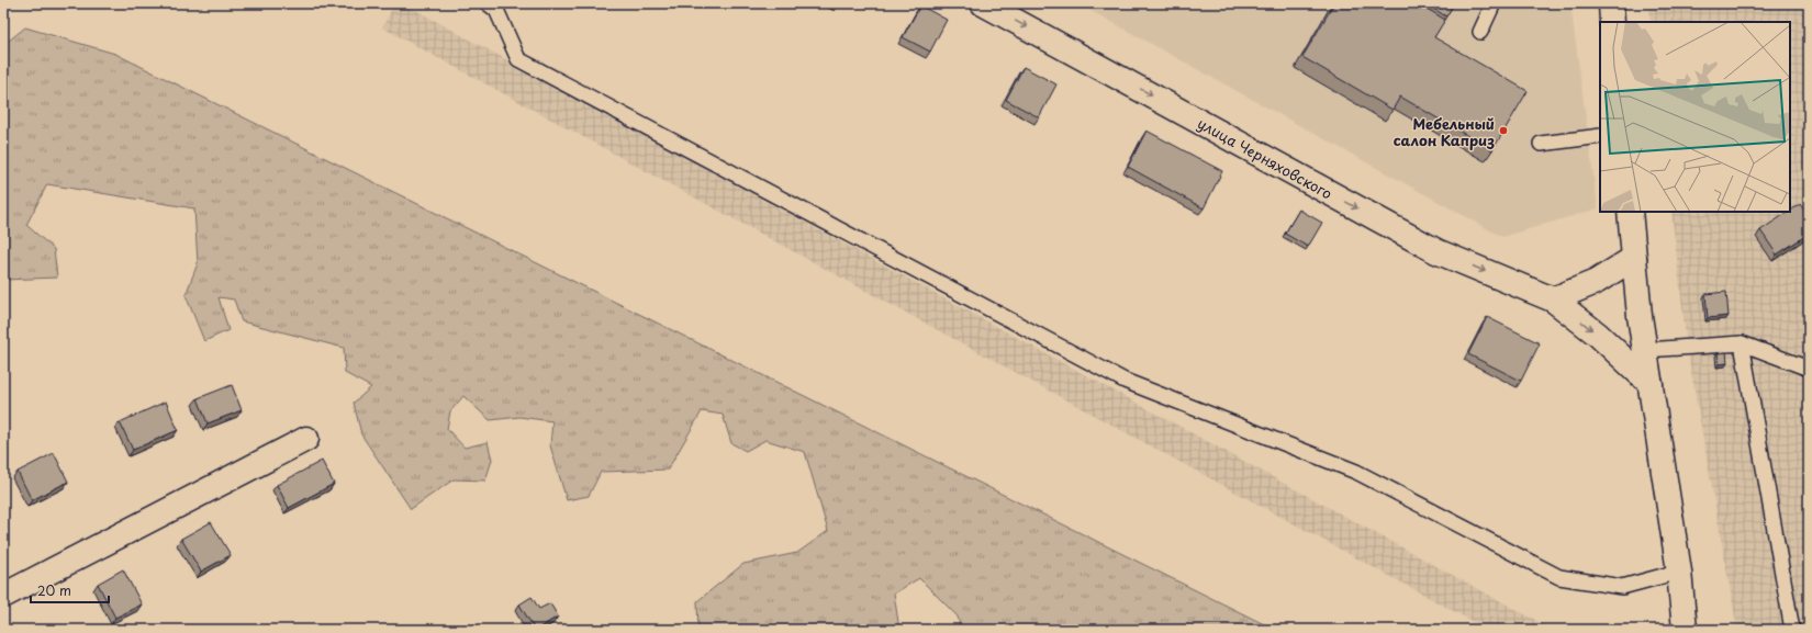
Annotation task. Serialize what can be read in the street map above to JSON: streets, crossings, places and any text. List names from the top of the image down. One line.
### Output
{"streets":{"street":["улица Черняховского"]},"one_way":["улица Черняховского"],"places":["Мебельный салон Каприз"],"scale_bar":"20 m"}
